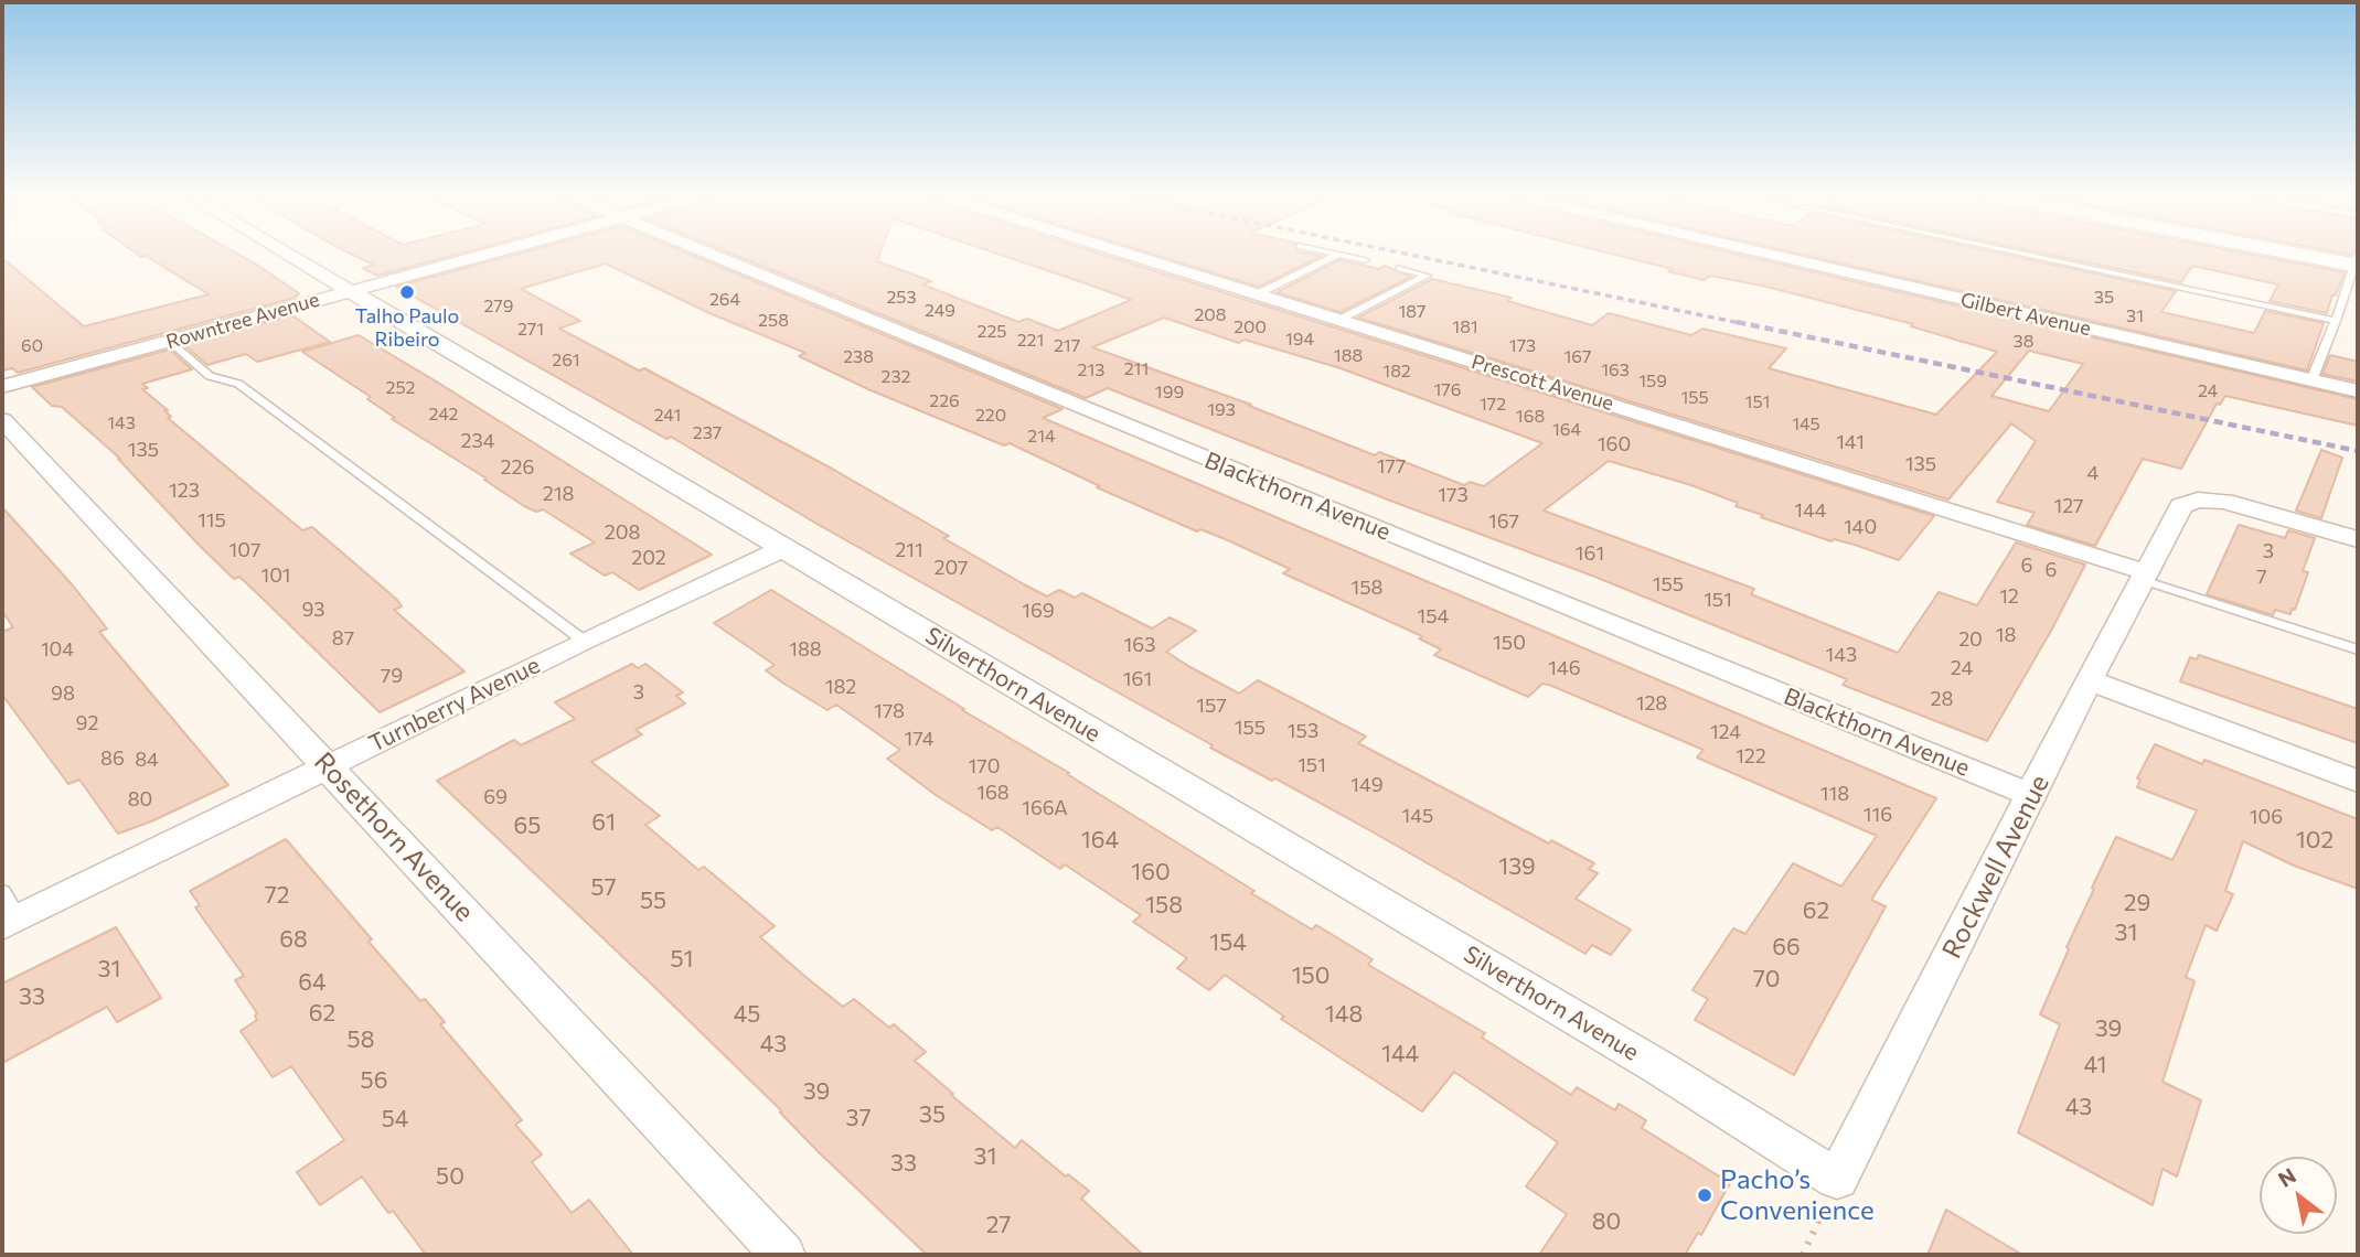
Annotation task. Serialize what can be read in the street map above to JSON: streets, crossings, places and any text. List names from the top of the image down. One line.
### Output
{"streets":{"street":["Gilbert Avenue","Rowntree Avenue","Prescott Avenue","Blackthorn Avenue","Silverthorn Avenue","Turnberry Avenue","Rosethorn Avenue","Rockwell Avenue"]},"crossings":[["Rowntree Avenue","Silverthorn Avenue"],["Prescott Avenue","Rockwell Avenue"],["Blackthorn Avenue","Rockwell Avenue"],["Silverthorn Avenue","Turnberry Avenue"],["Silverthorn Avenue","Rockwell Avenue"],["Turnberry Avenue","Rosethorn Avenue"]],"places":["Talho Paulo Ribeiro","Pacho’s Convenience"],"house_numbers":["253","35","264","279","249","187","208","31","258","200","181","271","225","194","221","38","60","217","173","188","238","167","261","211","213","163","182","232","159","252","176","24","199","155","226","151","172","193","242","241","220","168","143","145","164","237","214","234","141","160","135","135","177","226","4","123","218","173","127","144","115","167","140","208","107","211","3","161","202","6","207","6","101","7","155","158","12","151","93","169","154","18","87","20","150","163","104","188","143","146","24","79","161","182","3","98","28","128","157","178","92","155","153","124","174","122","86","84","151","170","149","168","118","69","80","166A","116","145","106","61","65","164","102","139","160","57","72","55","29","158","62","31","68","154","66","51","31","150","70","64","33","62","45","148","39","58","43","144","41","56","39","43","35","37","54","31","33","50","80","27"],"north":"top left"}
